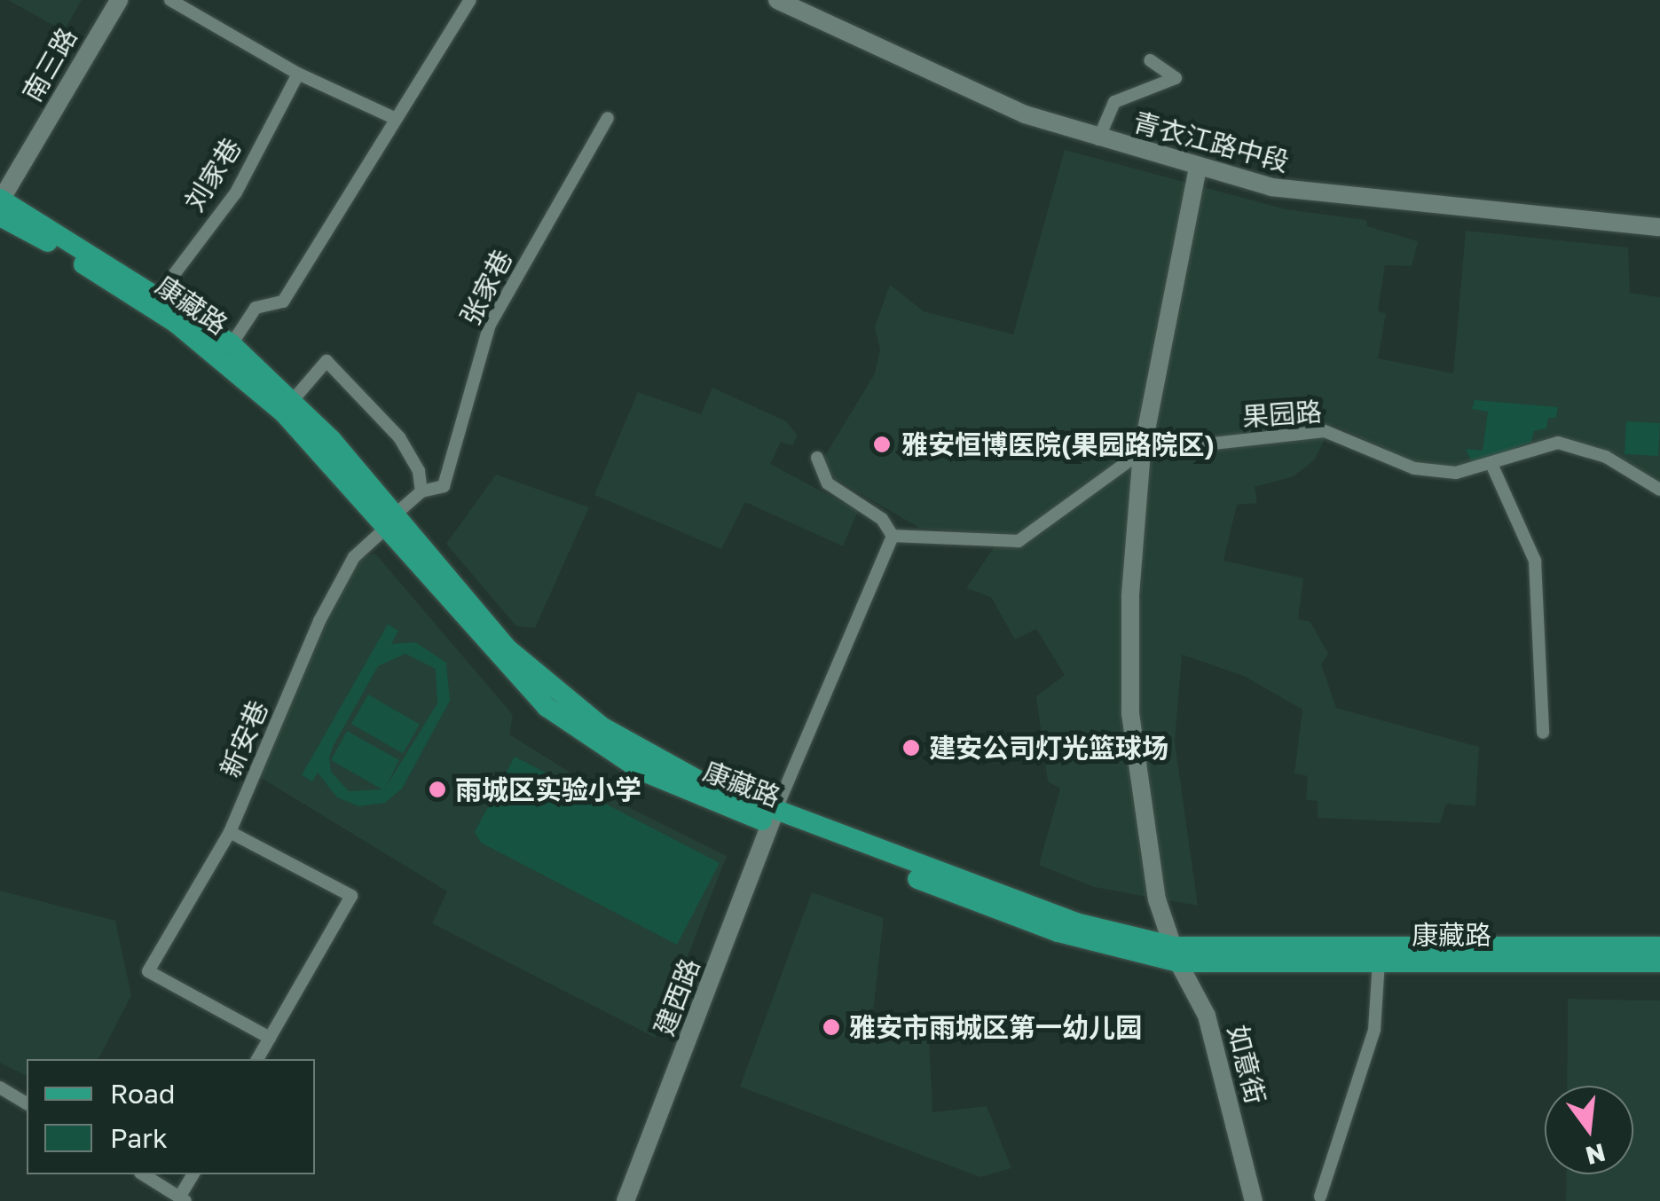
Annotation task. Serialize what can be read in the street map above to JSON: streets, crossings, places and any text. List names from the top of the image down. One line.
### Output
{"streets":{"main road":["康藏路"],"street":["南三路","青衣江路中段","刘家巷","张家巷","果园路","新安巷","建西路","如意街"]},"crossings":[["南三路","康藏路"],["青衣江路中段","如意街"],["刘家巷","康藏路"],["张家巷","康藏路"],["张家巷","新安巷"],["康藏路","新安巷"],["康藏路","建西路"],["康藏路","如意街"],["果园路","如意街"]],"places":["雅安恒博医院(果园路院区)","建安公司灯光篮球场","雨城区实验小学","雅安市雨城区第一幼儿园"],"legend":["Road","Park"],"north":"bottom"}
